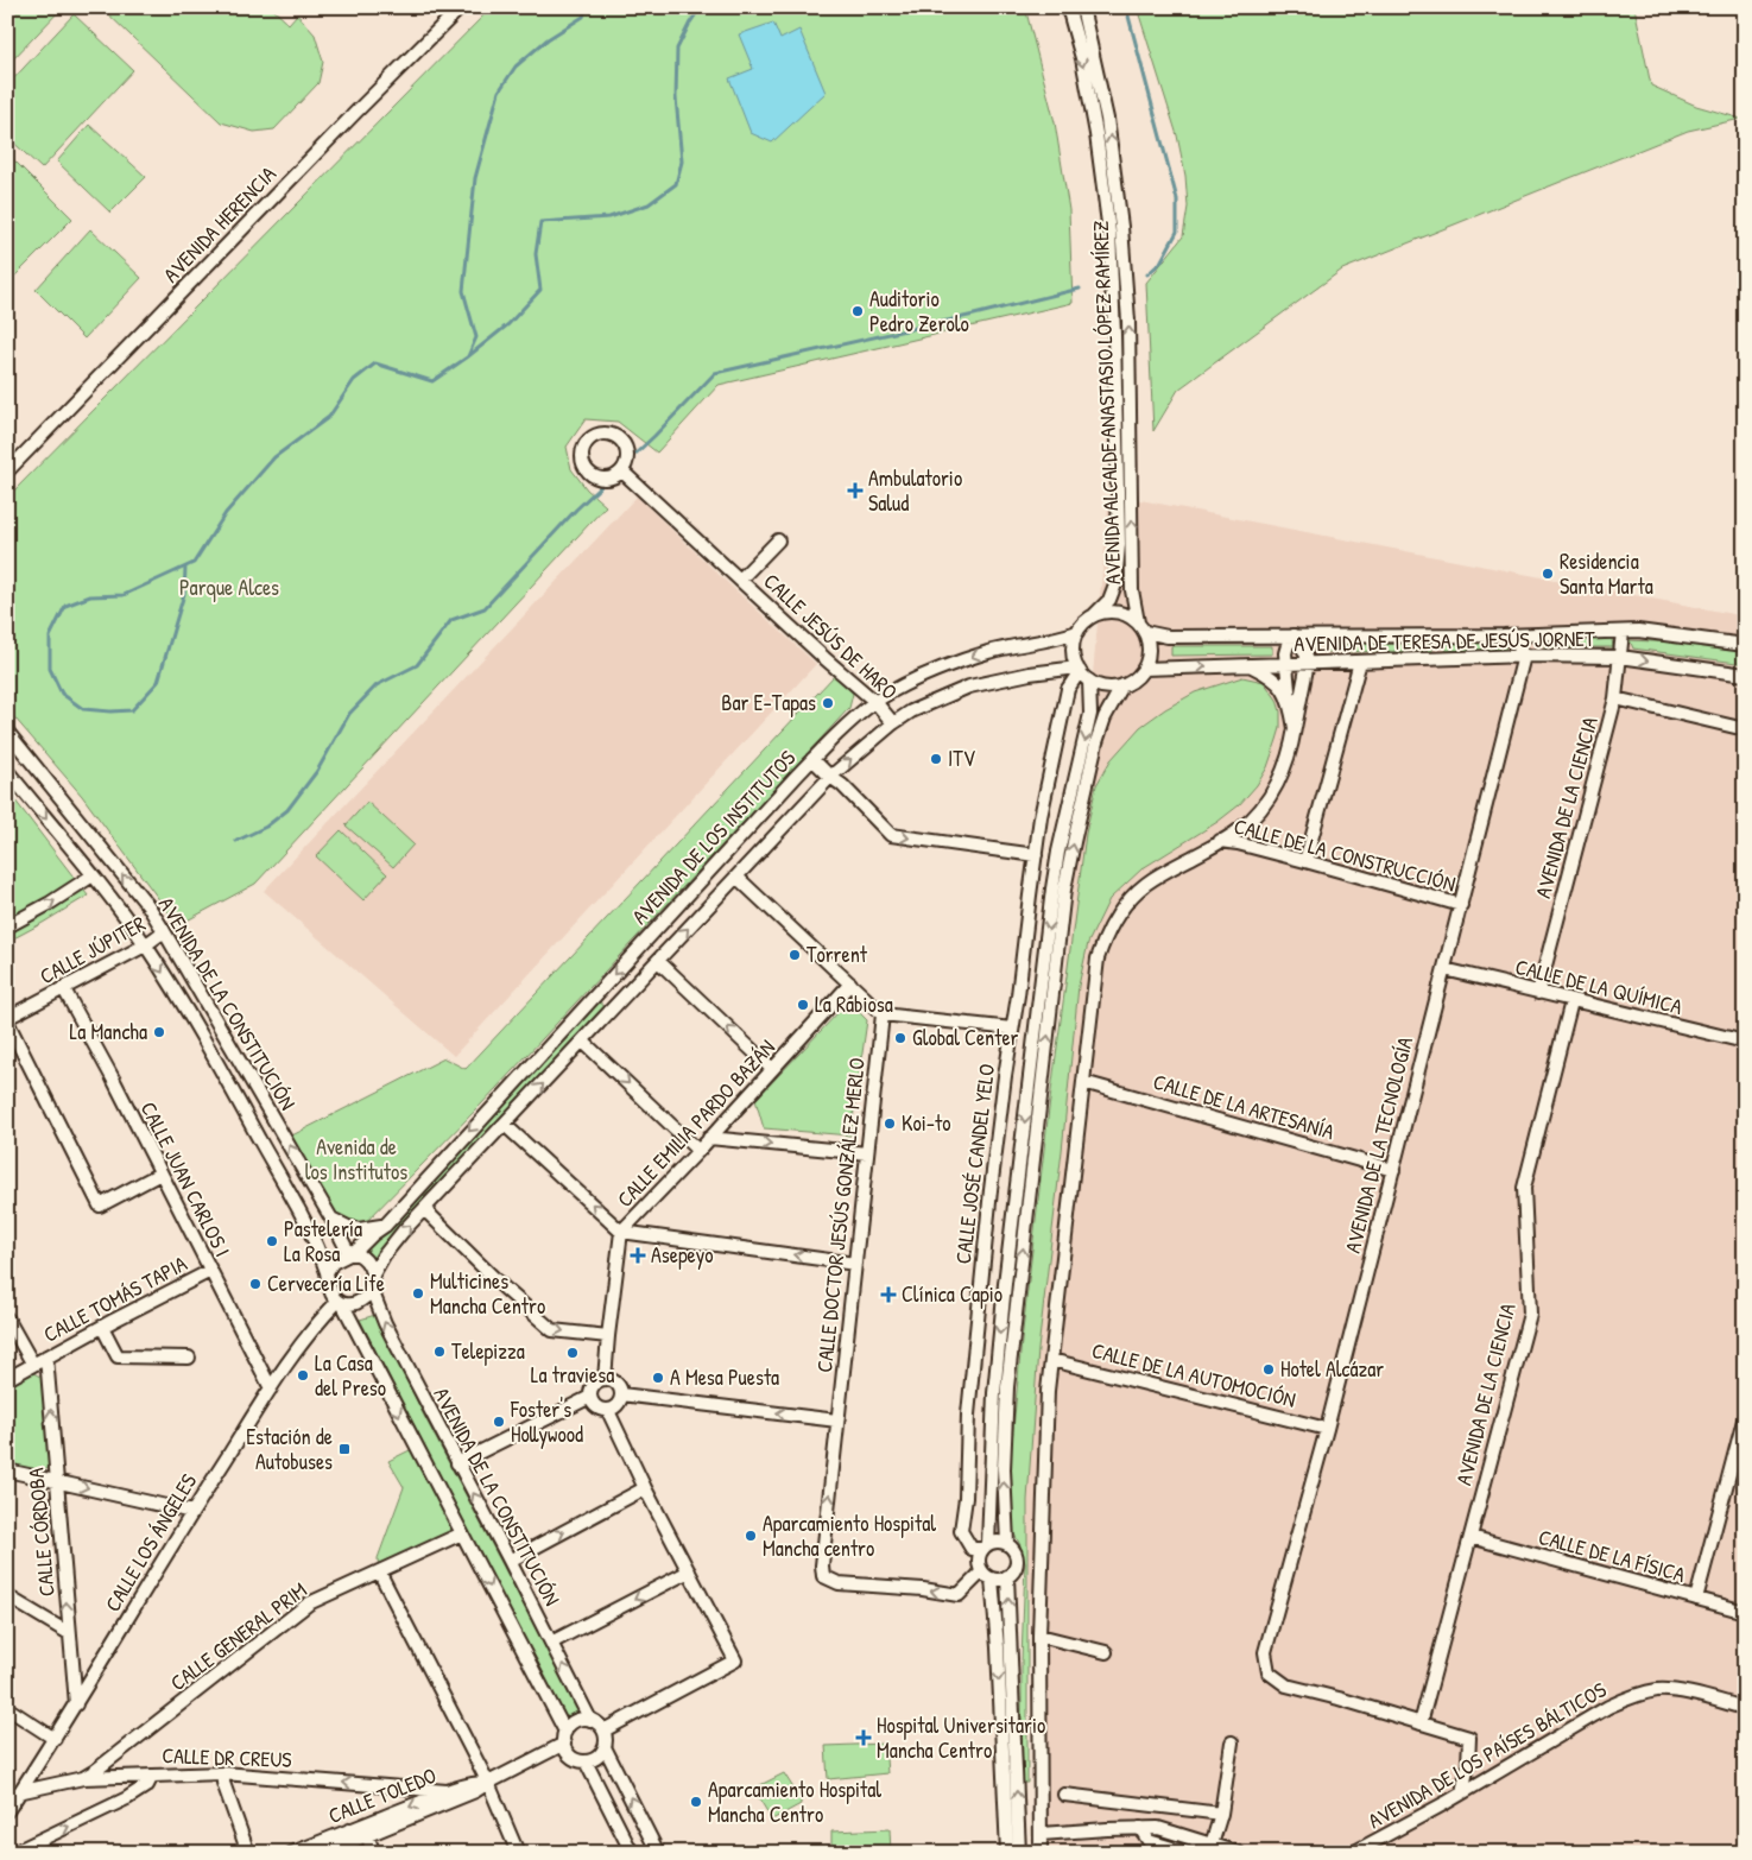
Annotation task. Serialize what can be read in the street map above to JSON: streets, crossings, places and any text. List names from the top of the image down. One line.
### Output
{"streets":{"street":["AVENIDA HERENCIA","AVENIDA ALCALDE ANASTASIO LÓPEZ RAMÍREZ","CALLE JESÚS DE HARO","AVENIDA DE TERESA DE JESÚS JORNET","AVENIDA DE LA CIENCIA","AVENIDA DE LOS INSTITUTOS","CALLE DE LA CONSTRUCCIÓN","CALLE JÚPITER","CALLE DE LA QUÍMICA","AVENIDA DE LA CONSTITUCIÓN","CALLE DE LA ARTESANÍA","CALLE EMILIA PARDO BAZÁN","AVENIDA DE LA TECNOLOGÍA","CALLE JOSÉ CANDEL YELO","CALLE JUAN CARLOS I","CALLE DOCTOR JESÚS GONZÁLEZ MERLO","CALLE TOMÁS TAPIA","CALLE DE LA AUTOMOCIÓN","CALLE CÓRDOBA","CALLE LOS ÁNGELES","CALLE DE LA FÍSICA","CALLE GENERAL PRIM","AVENIDA DE LOS PAÍSES BÁLTICOS","CALLE DR CREUS","CALLE TOLEDO"]},"crossings":[["AVENIDA ALCALDE ANASTASIO LÓPEZ RAMÍREZ","AVENIDA DE TERESA DE JESÚS JORNET"],["AVENIDA ALCALDE ANASTASIO LÓPEZ RAMÍREZ","AVENIDA DE LOS INSTITUTOS"],["AVENIDA ALCALDE ANASTASIO LÓPEZ RAMÍREZ","CALLE JOSÉ CANDEL YELO"],["CALLE JESÚS DE HARO","AVENIDA DE LOS INSTITUTOS"],["AVENIDA DE TERESA DE JESÚS JORNET","AVENIDA DE LA CIENCIA"],["AVENIDA DE TERESA DE JESÚS JORNET","AVENIDA DE LOS INSTITUTOS"],["AVENIDA DE TERESA DE JESÚS JORNET","AVENIDA DE LA TECNOLOGÍA"],["AVENIDA DE TERESA DE JESÚS JORNET","CALLE JOSÉ CANDEL YELO"],["AVENIDA DE LA CIENCIA","CALLE DE LA QUÍMICA"],["AVENIDA DE LA CIENCIA","AVENIDA DE LA TECNOLOGÍA"],["AVENIDA DE LA CIENCIA","CALLE DE LA FÍSICA"],["AVENIDA DE LOS INSTITUTOS","AVENIDA DE LA CONSTITUCIÓN"],["AVENIDA DE LOS INSTITUTOS","CALLE JOSÉ CANDEL YELO"],["AVENIDA DE LOS INSTITUTOS","CALLE LOS ÁNGELES"],["CALLE DE LA CONSTRUCCIÓN","AVENIDA DE LA TECNOLOGÍA"],["CALLE JÚPITER","AVENIDA DE LA CONSTITUCIÓN"],["CALLE JÚPITER","CALLE JUAN CARLOS I"],["CALLE DE LA QUÍMICA","AVENIDA DE LA TECNOLOGÍA"],["AVENIDA DE LA CONSTITUCIÓN","CALLE LOS ÁNGELES"],["AVENIDA DE LA CONSTITUCIÓN","CALLE TOLEDO"],["CALLE DE LA ARTESANÍA","AVENIDA DE LA TECNOLOGÍA"],["AVENIDA DE LA TECNOLOGÍA","CALLE DE LA AUTOMOCIÓN"],["CALLE JOSÉ CANDEL YELO","CALLE DOCTOR JESÚS GONZÁLEZ MERLO"],["CALLE JUAN CARLOS I","CALLE TOMÁS TAPIA"],["CALLE JUAN CARLOS I","CALLE LOS ÁNGELES"],["CALLE TOMÁS TAPIA","CALLE CÓRDOBA"],["CALLE CÓRDOBA","CALLE LOS ÁNGELES"],["CALLE LOS ÁNGELES","CALLE DR CREUS"],["CALLE GENERAL PRIM","CALLE DR CREUS"],["CALLE DR CREUS","CALLE TOLEDO"]],"one_way":["CALLE CÓRDOBA","CALLE DR CREUS"],"parks":["Parque Alces","Avenida de los Institutos"],"places":{"other":["Auditorio Pedro Zerolo","Residencia Santa Marta","Bar E-Tapas","ITV","Torrent","La Rabiosa","La Mancha","Global Center","Koi-to","Pastelería La Rosa","Cervecería Life","Multicines Mancha Centro","Telepizza","La traviesa","Hotel Alcázar","La Casa del Preso","A Mesa Puesta","Foster's Hollywood","Aparcamiento Hospital Mancha centro","Aparcamiento Hospital Mancha Centro"],"health":["Ambulatorio Salud","Asepeyo","Clínica Capio","Hospital Universitario Mancha Centro"],"transit":["Estación de Autobuses"]}}
